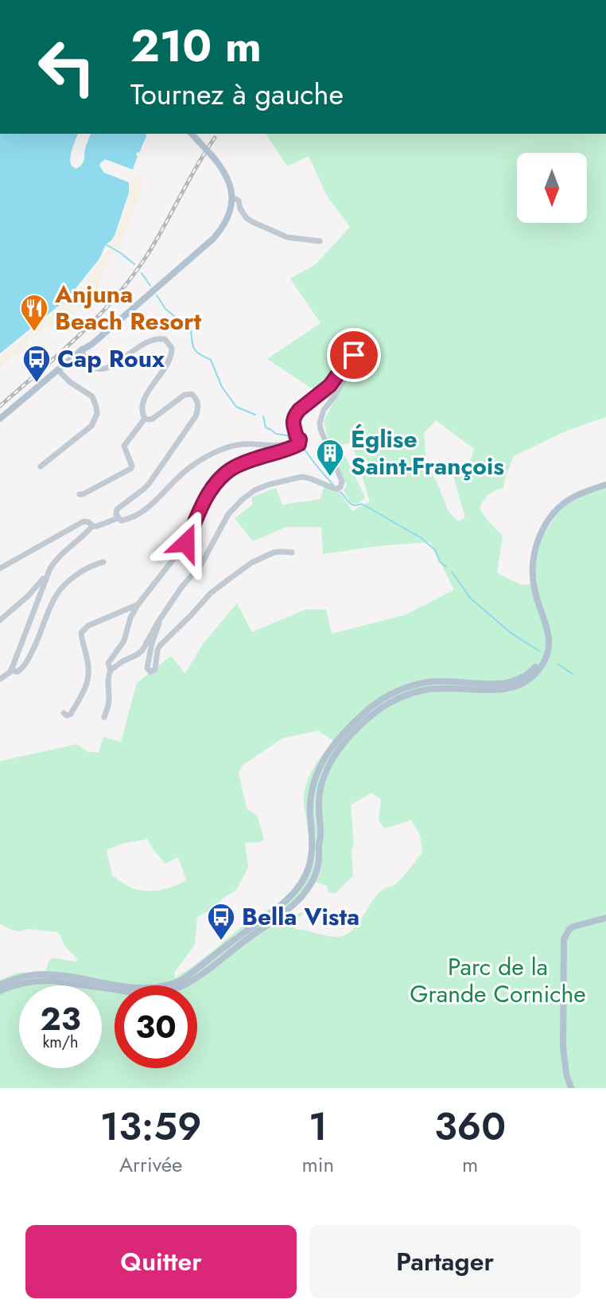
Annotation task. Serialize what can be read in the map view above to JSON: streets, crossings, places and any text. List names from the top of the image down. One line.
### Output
{"parks":["Parc de la Grande Corniche"],"places":{"restaurant":["Anjuna Beach Resort"],"bus stop":["Cap Roux","Bella Vista"],"building":["Église Saint-François"]},"north":"bottom","page":{"turn":["210 m","Tournez à gauche"],"speed":"23 km/h","limit":"30","eta":["13:59","Arrivée","1","min","360","m"],"buttons":["Quitter","Partager"]}}
